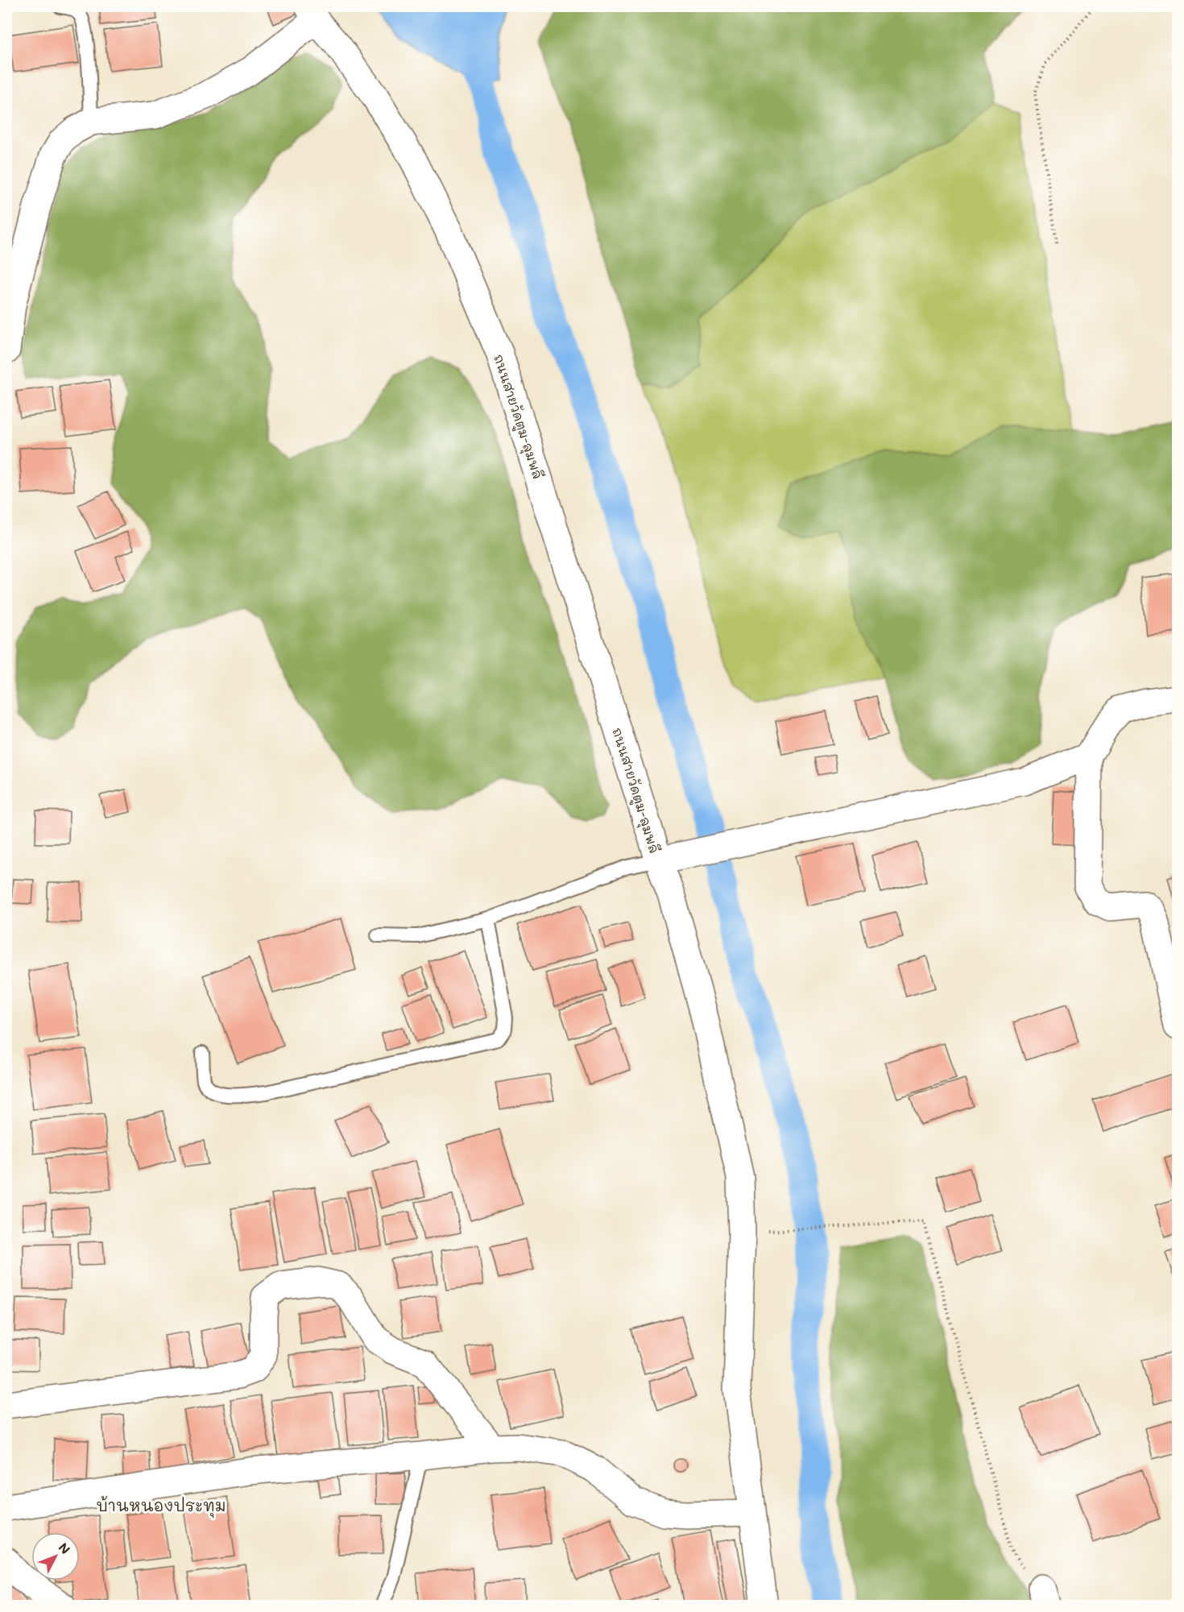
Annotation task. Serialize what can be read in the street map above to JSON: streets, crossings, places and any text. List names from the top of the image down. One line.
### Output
{"streets":{"street":["ถนนสายวัดตูม-ลุมพลี"]},"districts":["บ้านหนองประทุม"],"north":"top right"}
